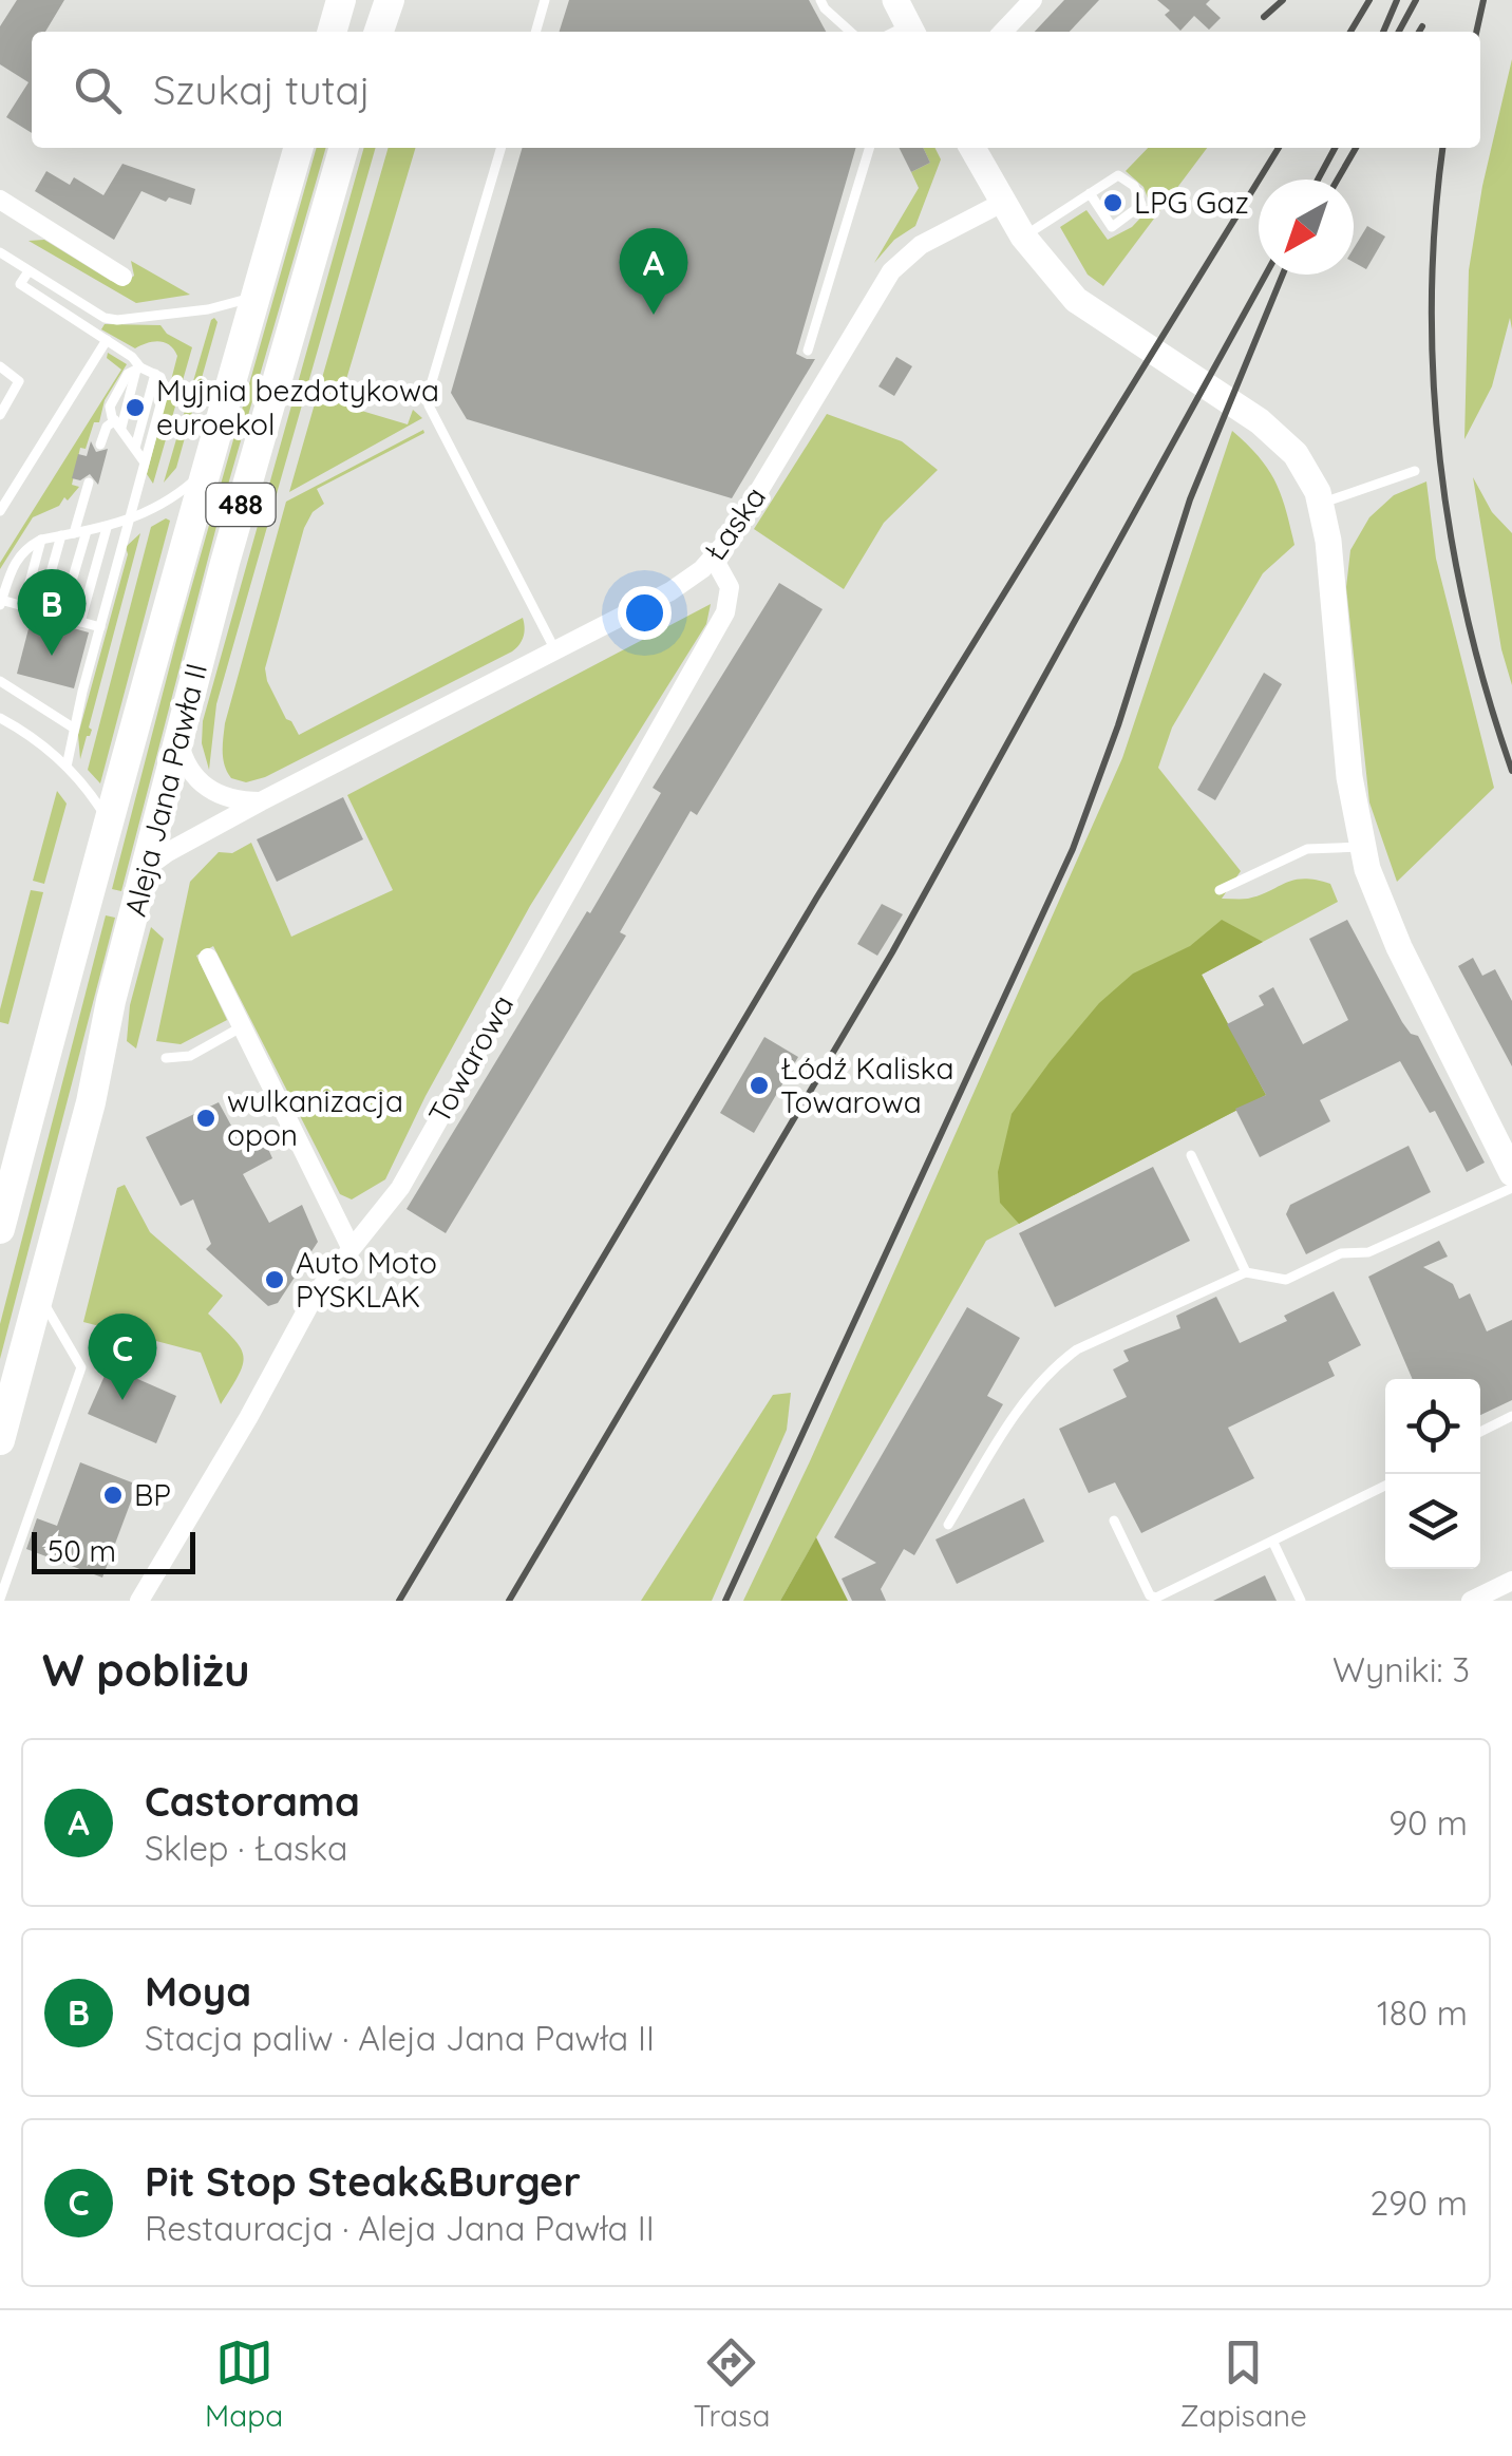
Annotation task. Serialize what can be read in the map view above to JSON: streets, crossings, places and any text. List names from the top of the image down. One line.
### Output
{"streets":{"main road":["488","Aleja Jana Pawła II"],"street":["Łaska","Towarowa"]},"crossings":[["Łaska","Aleja Jana Pawła II"],["Łaska","Towarowa"]],"places":["LPG Gaz","Myjnia bezdotykowa euroekol","Łódź Kaliska Towarowa","wulkanizacja opon","Auto Moto PYSKLAK","BP"],"scale_bar":"50 m","north":"bottom left","page":{"search":"Szukaj tutaj","pins":["A","B","C"],"scale":"50 m","heading":["W pobliżu","Wyniki: 3"],"list":[{"mark":"A","name":"Castorama","note":"Sklep · Łaska","value":"90 m"},{"mark":"B","name":"Moya","note":"Stacja paliw · Aleja Jana Pawła II","value":"180 m"},{"mark":"C","name":"Pit Stop Steak&Burger","note":"Restauracja · Aleja Jana Pawła II","value":"290 m"}],"nav":["Mapa","Trasa","Zapisane"]}}
